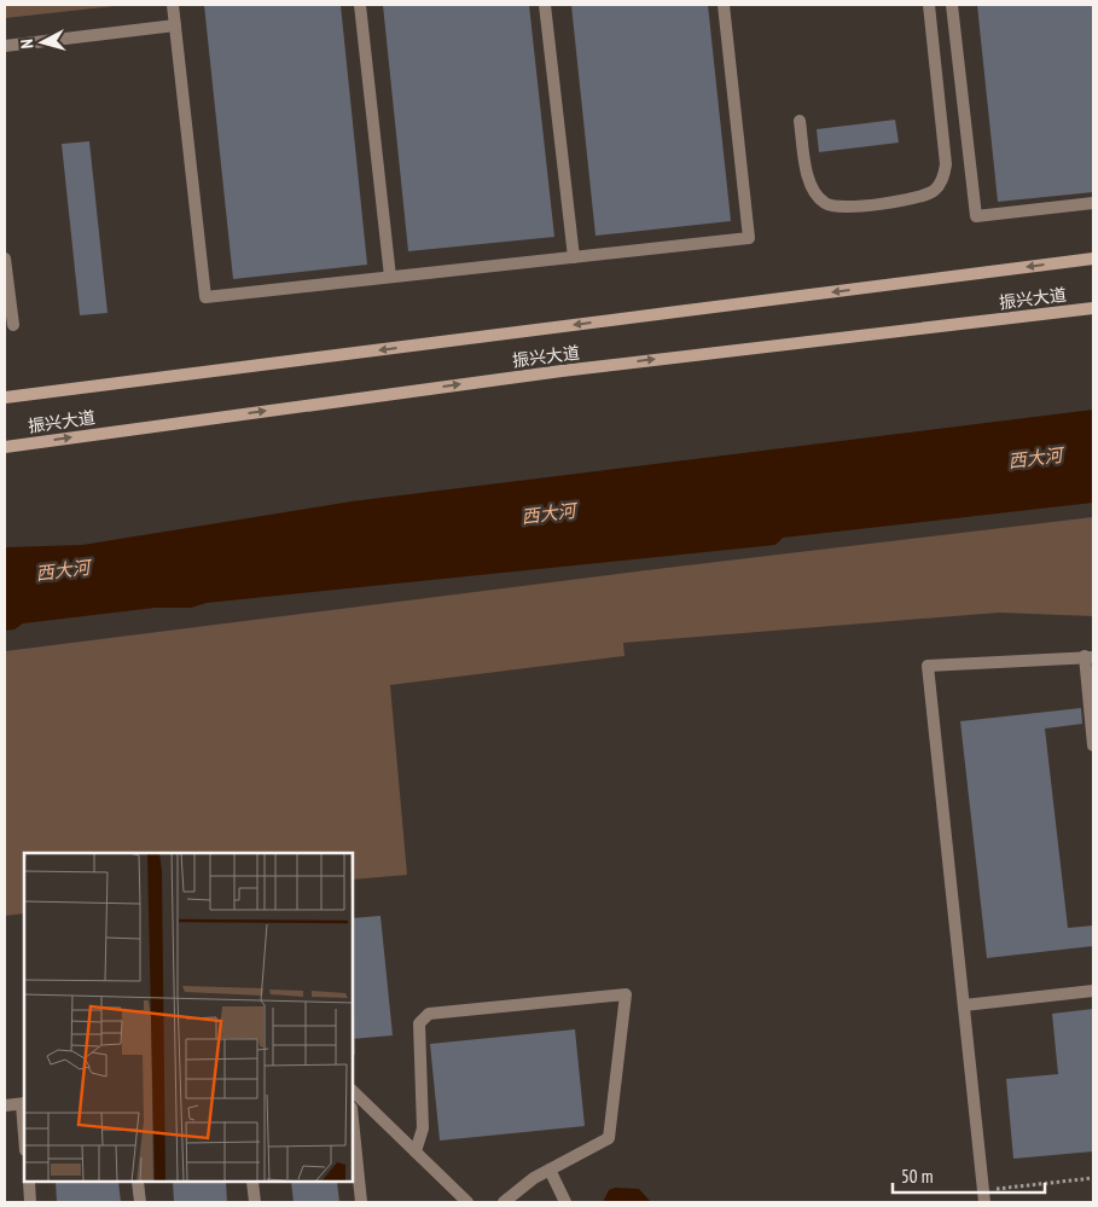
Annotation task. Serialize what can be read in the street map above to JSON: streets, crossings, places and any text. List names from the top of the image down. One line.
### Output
{"streets":{"main road":["振兴大道"]},"water":["西大河"],"scale_bar":"50 m","north":"left"}
